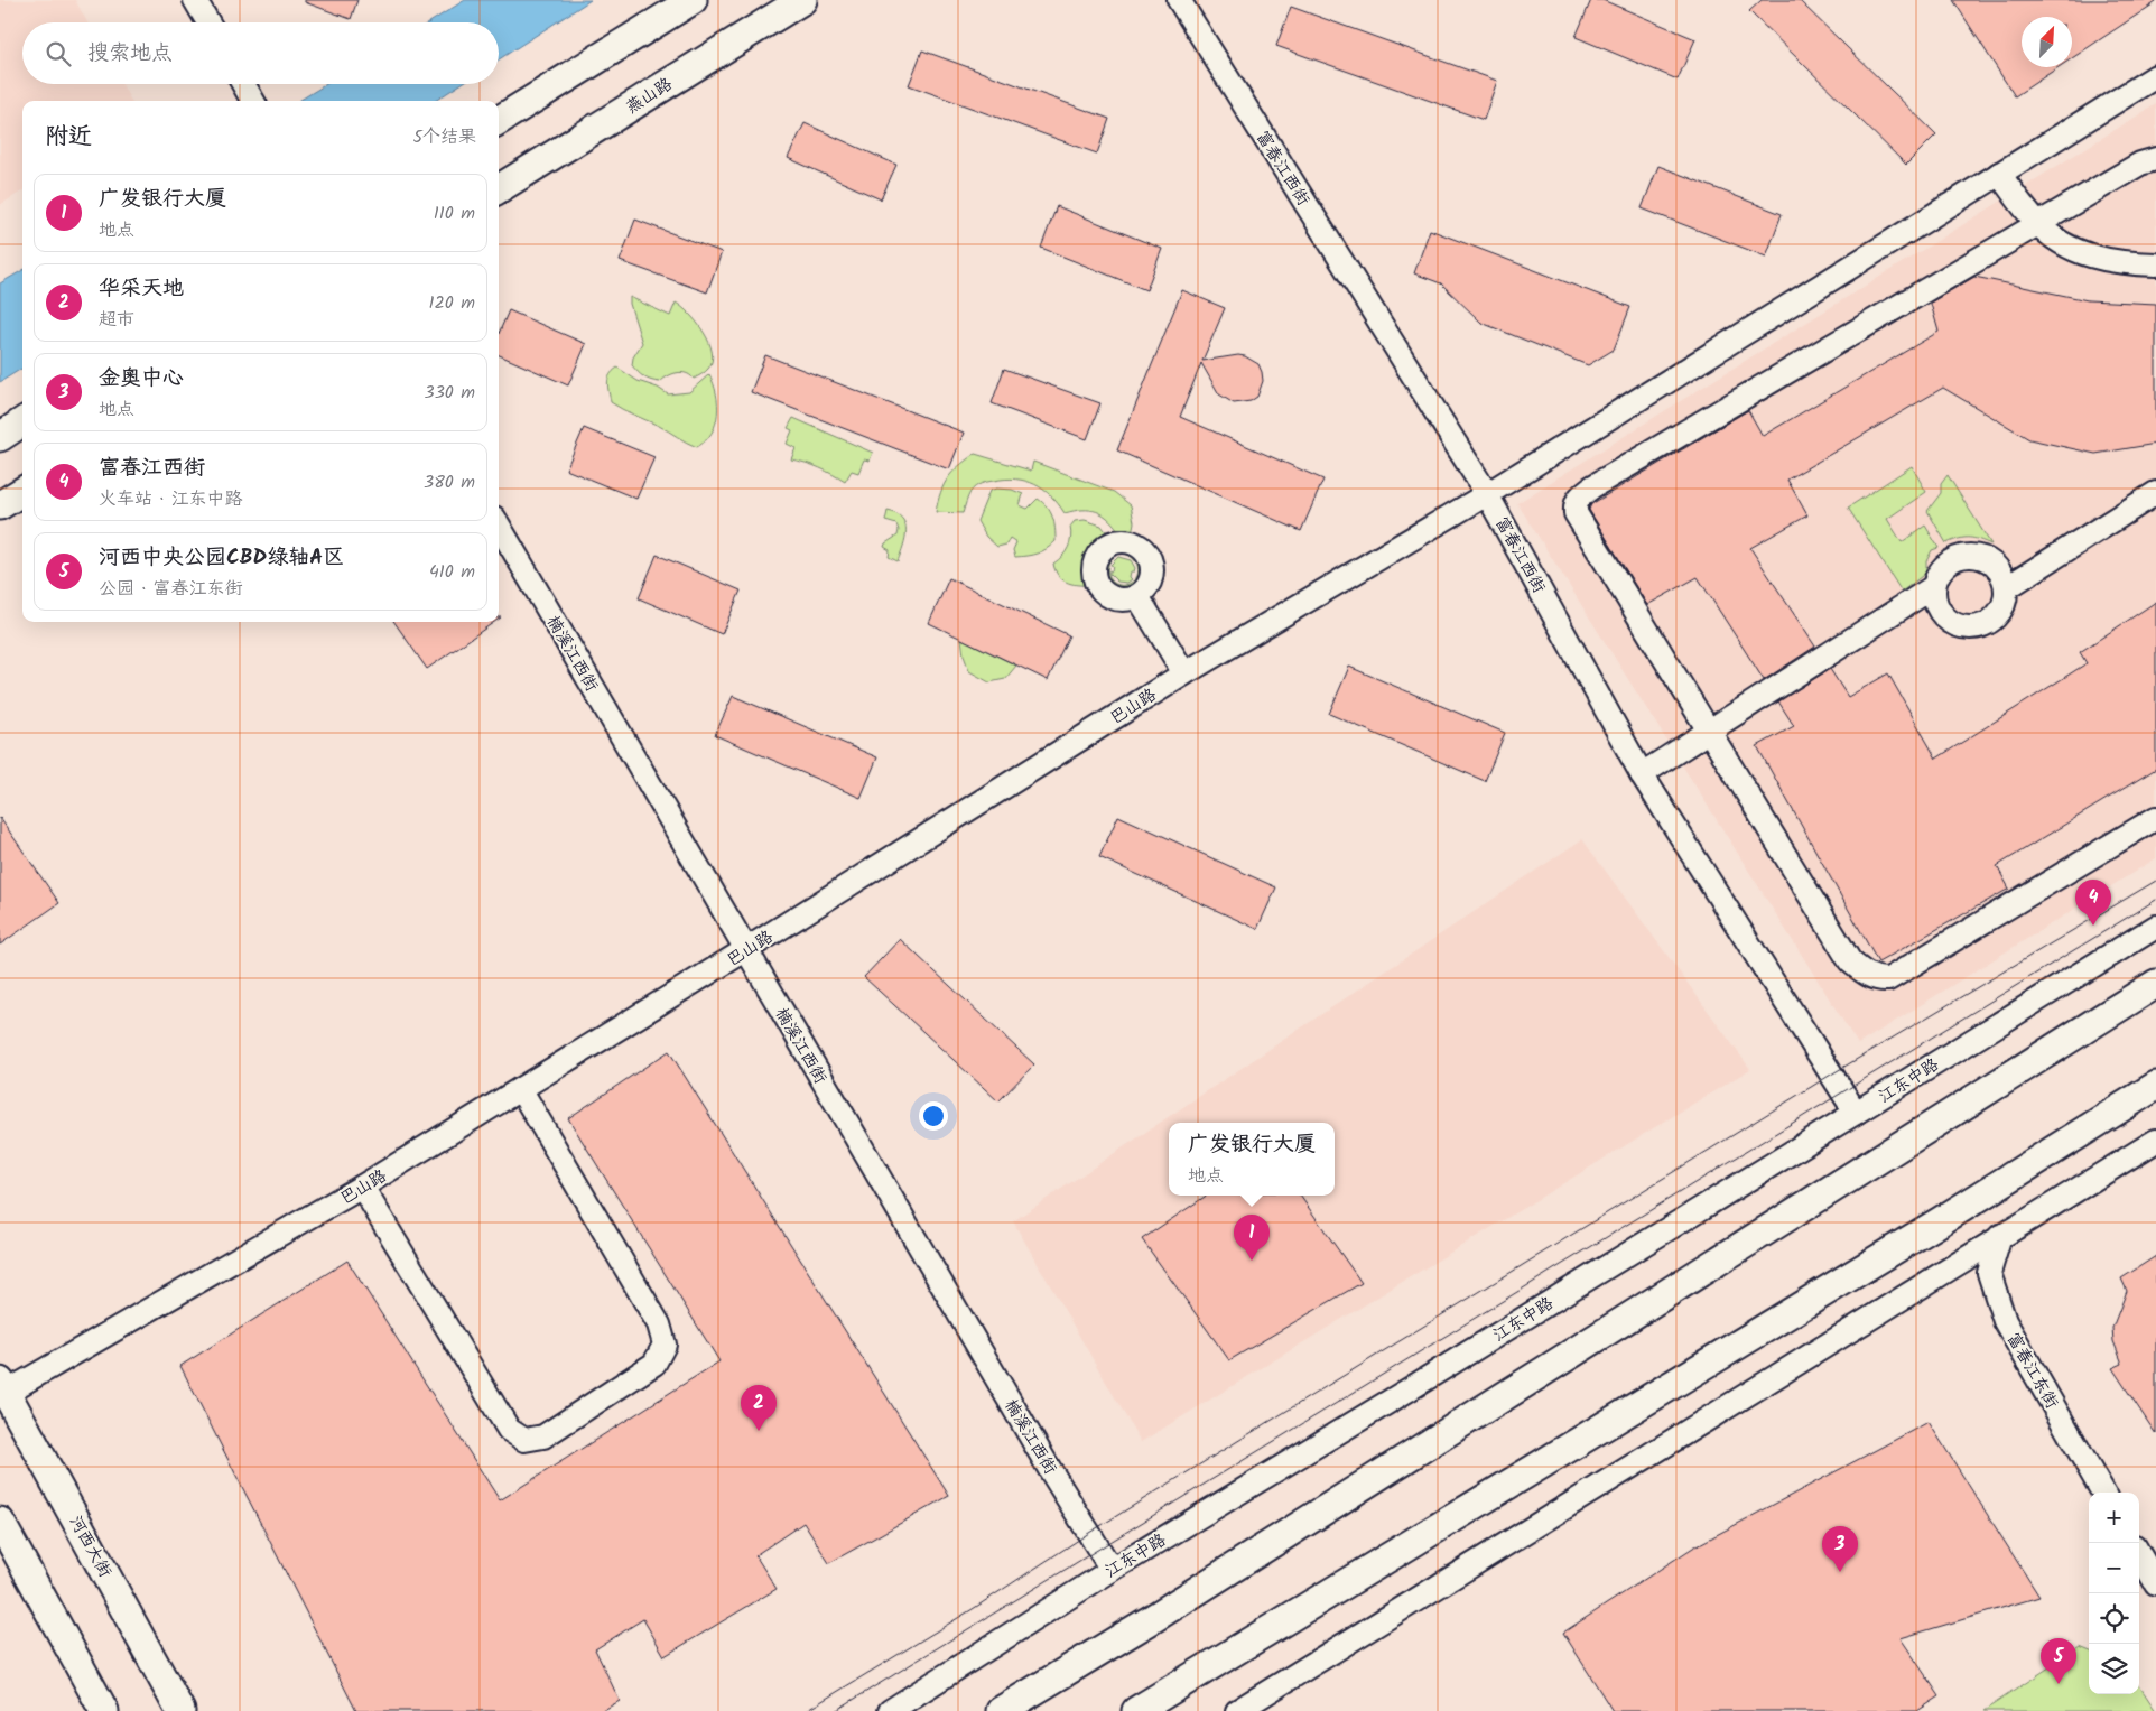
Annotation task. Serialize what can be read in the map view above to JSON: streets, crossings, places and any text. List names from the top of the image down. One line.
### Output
{"streets":{"main road":["燕山路","河西大街"],"street":["富春江西街","楠溪江西街","巴山路","江东中路","富春江东街"]},"crossings":[["富春江西街","巴山路"],["富春江西街","江东中路"],["楠溪江西街","巴山路"],["楠溪江西街","江东中路"],["巴山路","河西大街"]],"north":"top right","page":{"search":"搜索地点","heading":["附近","5个结果"],"list":[{"mark":"1","name":"广发银行大厦","note":"地点","value":"110 m"},{"mark":"2","name":"华采天地","note":"超市","value":"120 m"},{"mark":"3","name":"金奥中心","note":"地点","value":"330 m"},{"mark":"4","name":"富春江西街","note":"火车站 · 江东中路","value":"380 m"},{"mark":"5","name":"河西中央公园CBD绿轴A区","note":"公园 · 富春江东街","value":"410 m"}],"pins":["4","1","2","3","5"],"popup":["广发银行大厦","地点"],"map_buttons":["+","−"]}}
